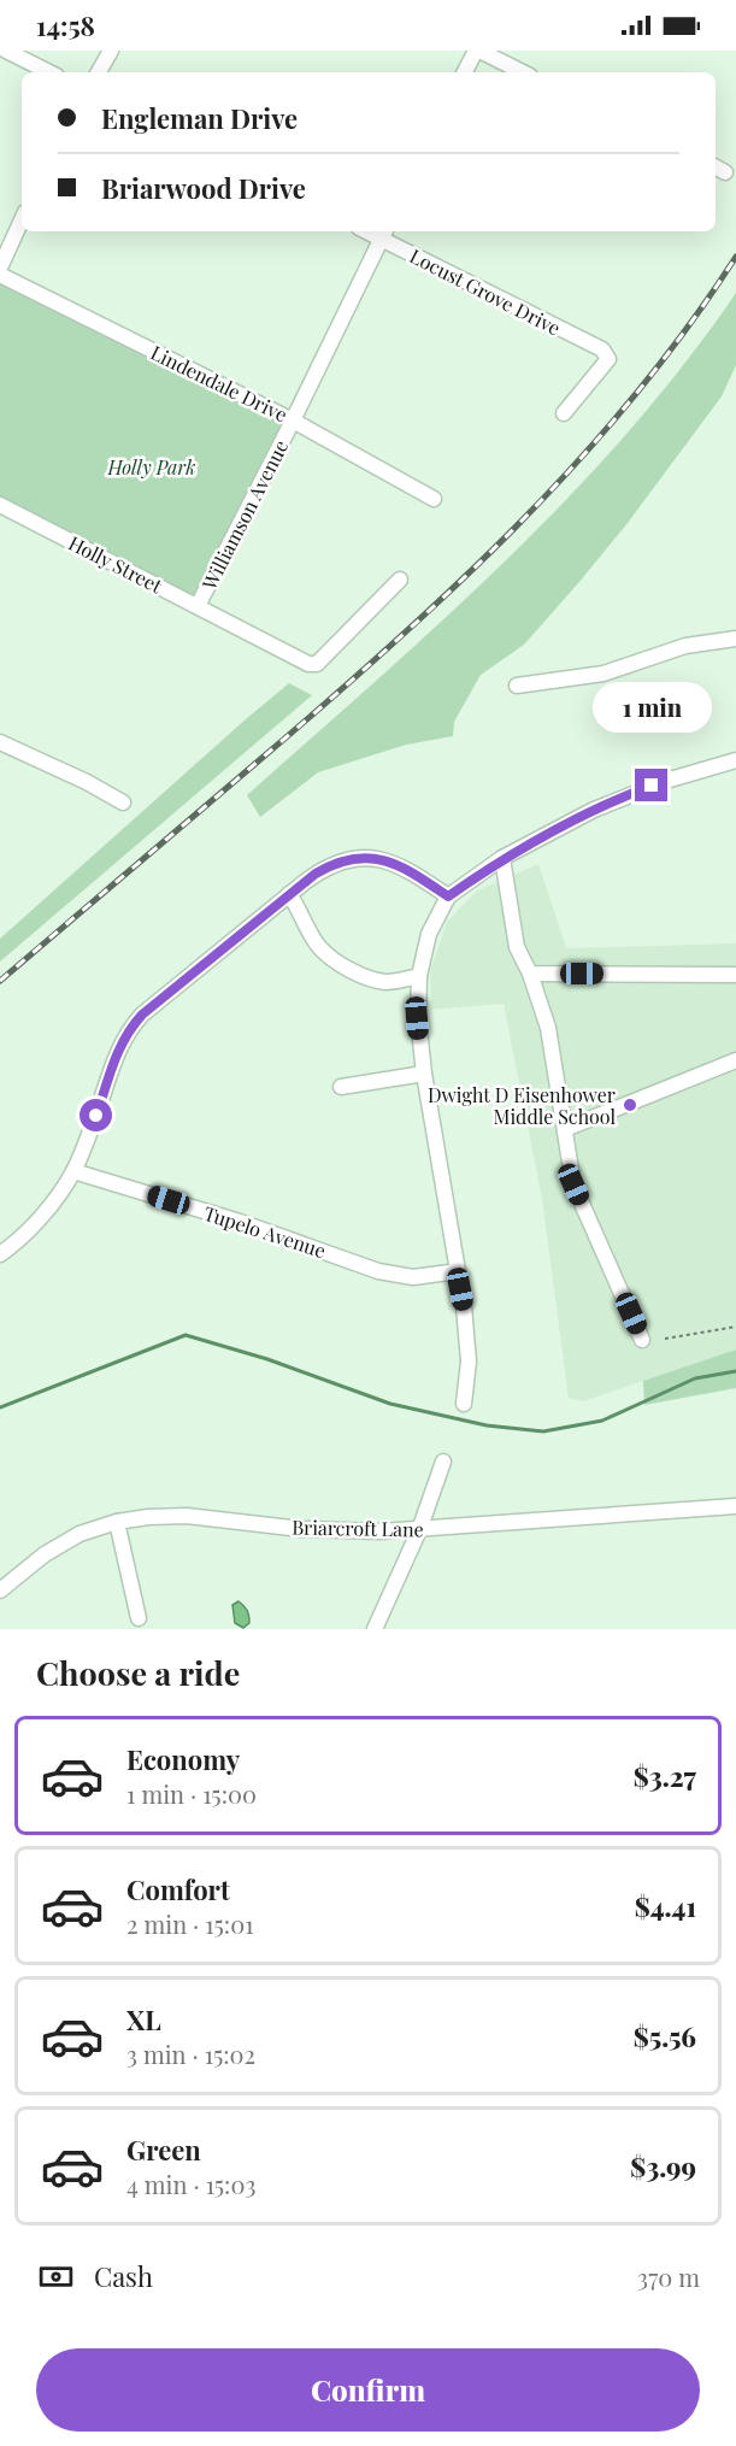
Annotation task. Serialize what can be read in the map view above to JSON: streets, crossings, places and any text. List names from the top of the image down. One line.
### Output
{"streets":{"street":["Locust Grove Drive","Lindendale Drive","Williamson Avenue","Holly Street","Tupelo Avenue","Briarcroft Lane"]},"crossings":[["Locust Grove Drive","Williamson Avenue"],["Lindendale Drive","Williamson Avenue"],["Williamson Avenue","Holly Street"]],"parks":["Holly Park"],"places":["Dwight D Eisenhower Middle School"],"page":{"status":"14:58","banner":["Engleman Drive","Briarwood Drive"],"bubble":"1 min","heading":"Choose a ride","list":[{"name":"Economy","note":"1 min · 15:00","value":"$3.27"},{"name":"Comfort","note":"2 min · 15:01","value":"$4.41"},{"name":"XL","note":"3 min · 15:02","value":"$5.56"},{"name":"Green","note":"4 min · 15:03","value":"$3.99"}],"pay":["Cash","370 m"],"buttons":"Confirm"}}
